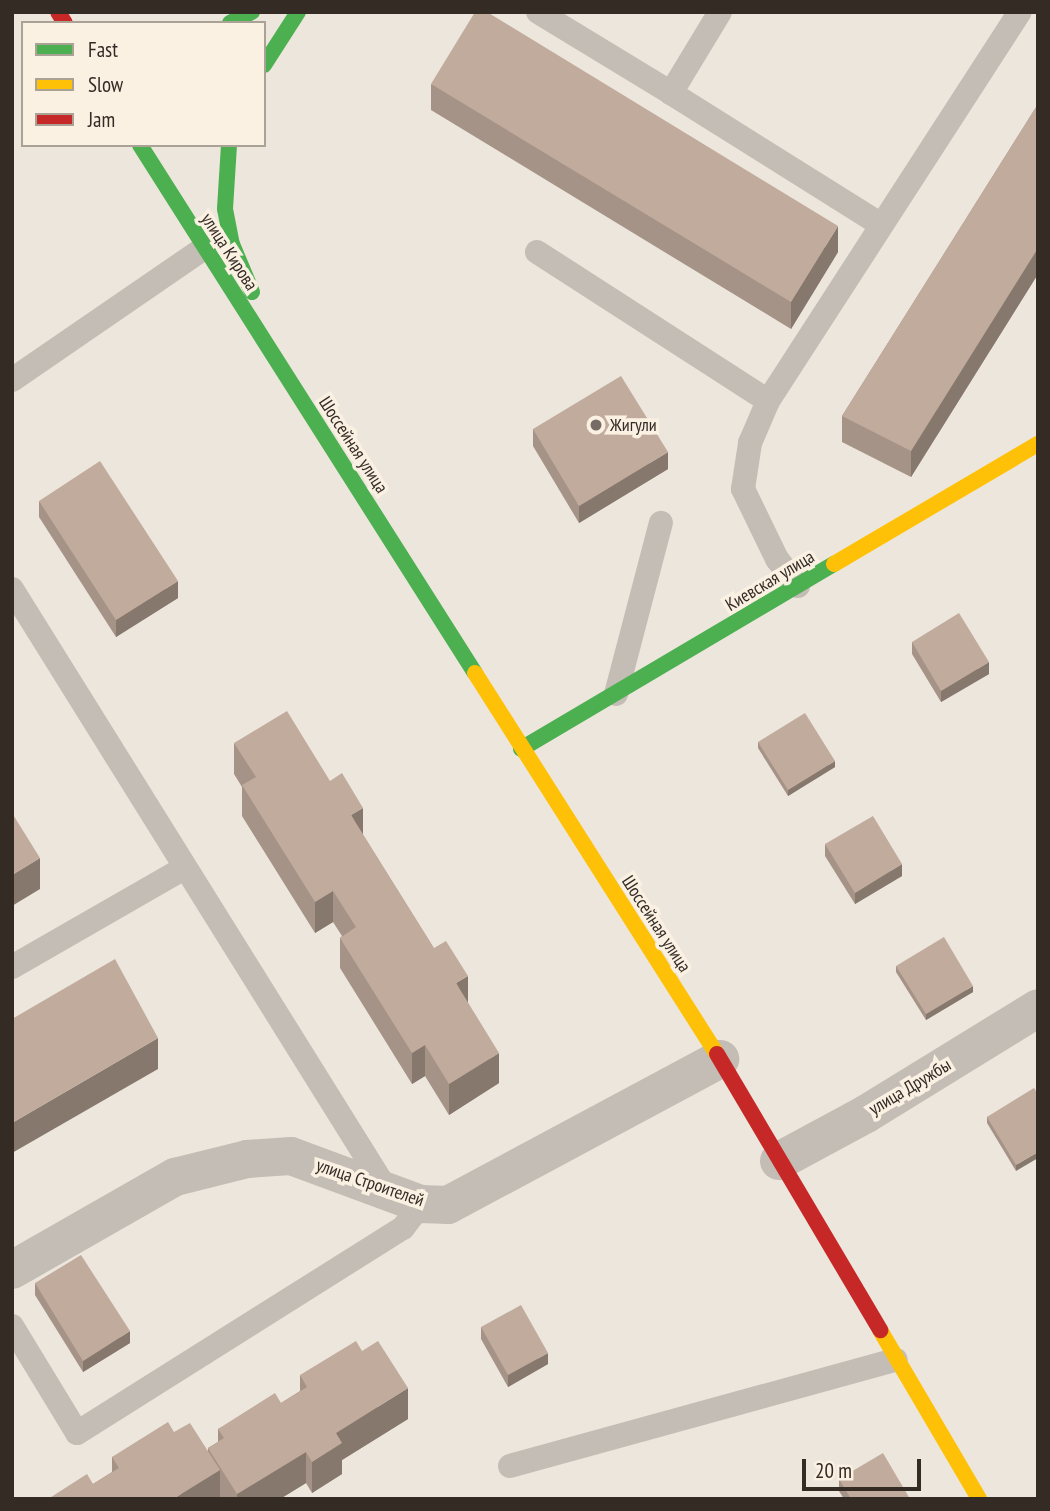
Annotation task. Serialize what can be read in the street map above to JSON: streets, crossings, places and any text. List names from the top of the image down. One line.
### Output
{"streets":{"main road":["улица Кирова","Шоссейная улица","Киевская улица"],"street":["улица Дружбы","улица Строителей"]},"crossings":[["улица Кирова","Шоссейная улица"],["Шоссейная улица","Киевская улица"],["Шоссейная улица","улица Дружбы"],["Шоссейная улица","улица Строителей"]],"places":["Жигули"],"legend":["Fast","Slow","Jam"],"scale_bar":"20 m"}
